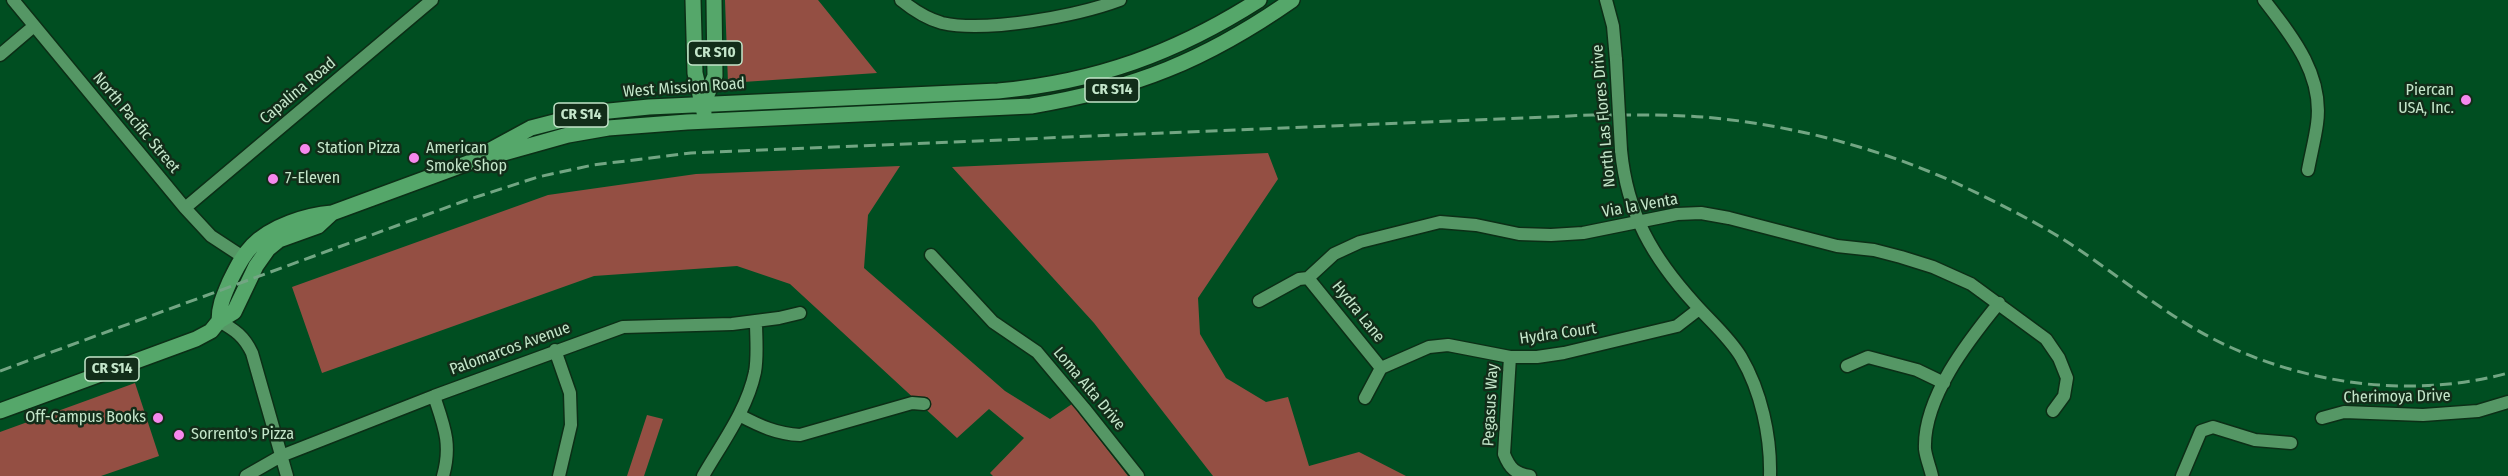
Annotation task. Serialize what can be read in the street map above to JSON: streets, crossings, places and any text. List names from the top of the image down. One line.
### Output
{"streets":{"main road":["CR S10","West Mission Road","CR S14"],"street":["Capalina Road","North Las Flores Drive","North Pacific Street","Via la Venta","Hydra Lane","Hydra Court","Palomarcos Avenue","Loma Alta Drive","Cherimoya Drive","Pegasus Way"]},"crossings":[["CR S10","West Mission Road"],["West Mission Road","North Pacific Street"],["Capalina Road","North Pacific Street"],["North Las Flores Drive","Via la Venta"],["North Las Flores Drive","Hydra Court"],["Via la Venta","Hydra Lane"],["Hydra Lane","Hydra Court"],["Hydra Court","Pegasus Way"]],"places":["Piercan USA, Inc.","Station Pizza","American Smoke Shop","7-Eleven","Off-Campus Books","Sorrento's Pizza"]}
